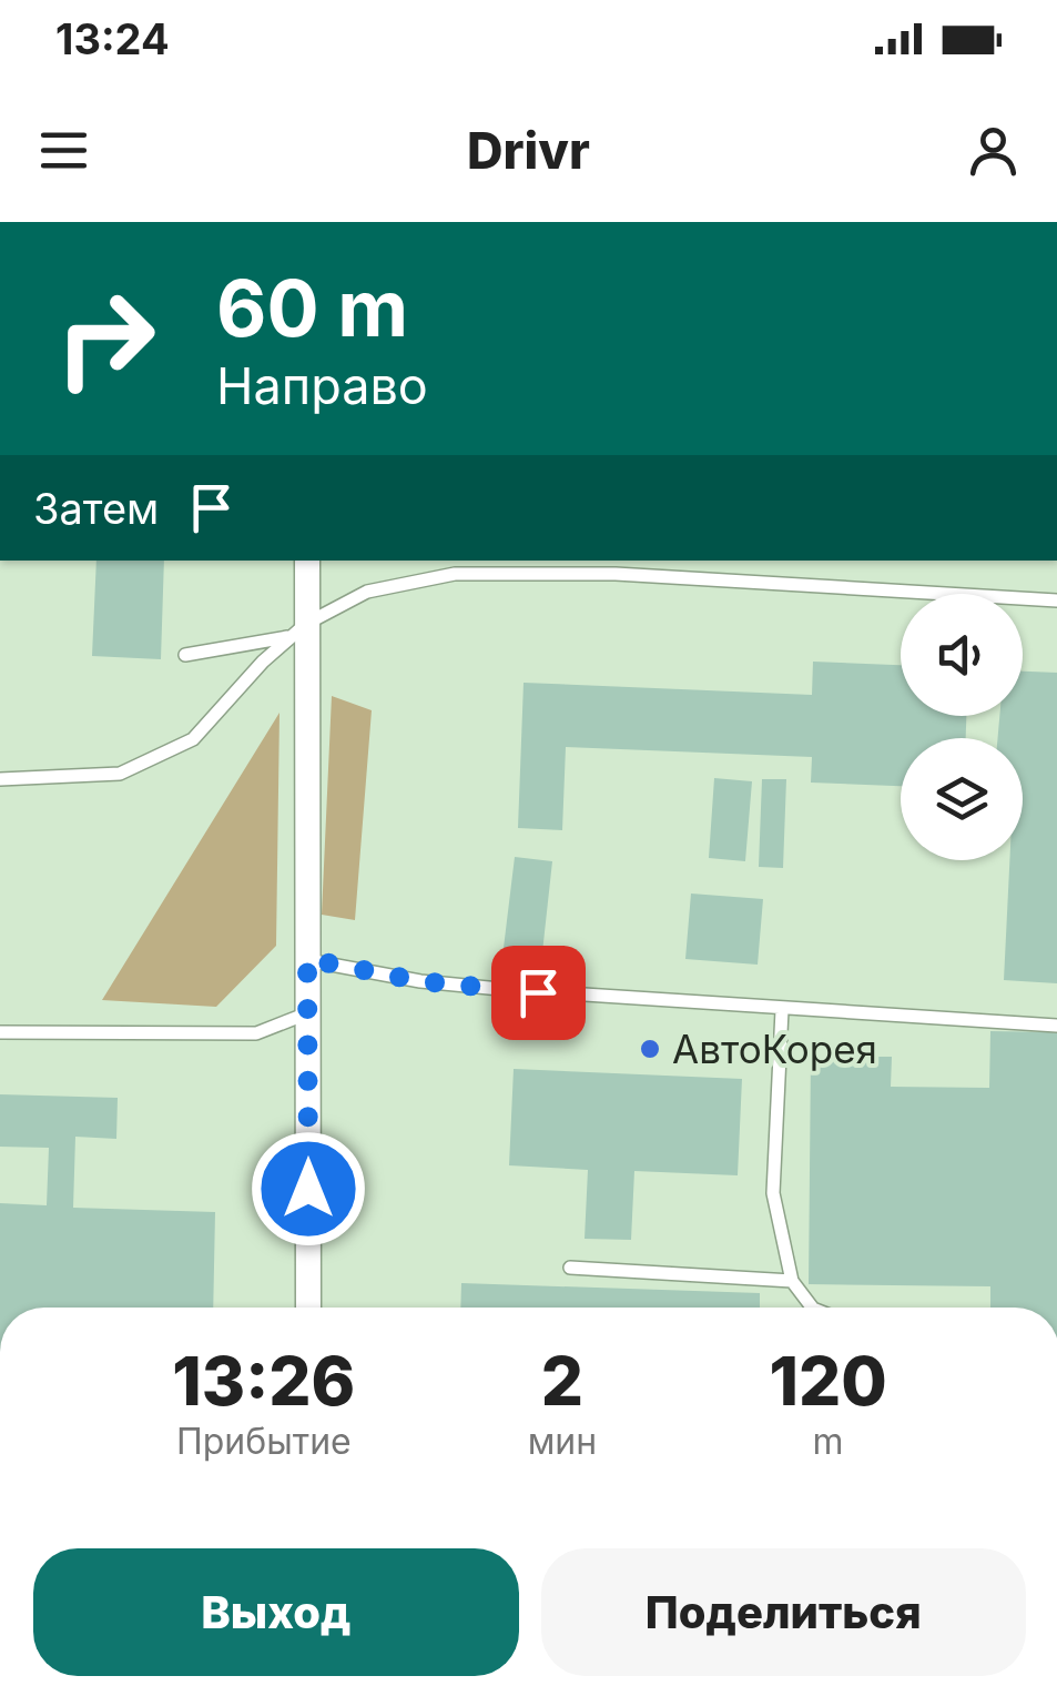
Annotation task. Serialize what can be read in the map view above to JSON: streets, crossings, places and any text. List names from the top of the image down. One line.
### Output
{"places":["АвтоКорея"],"page":{"status":"13:24","header":"Drivr","turn":["60 m","Направо"],"then":"Затем","eta":["13:26","Прибытие","2","мин","120","m"],"buttons":["Выход","Поделиться"]}}
